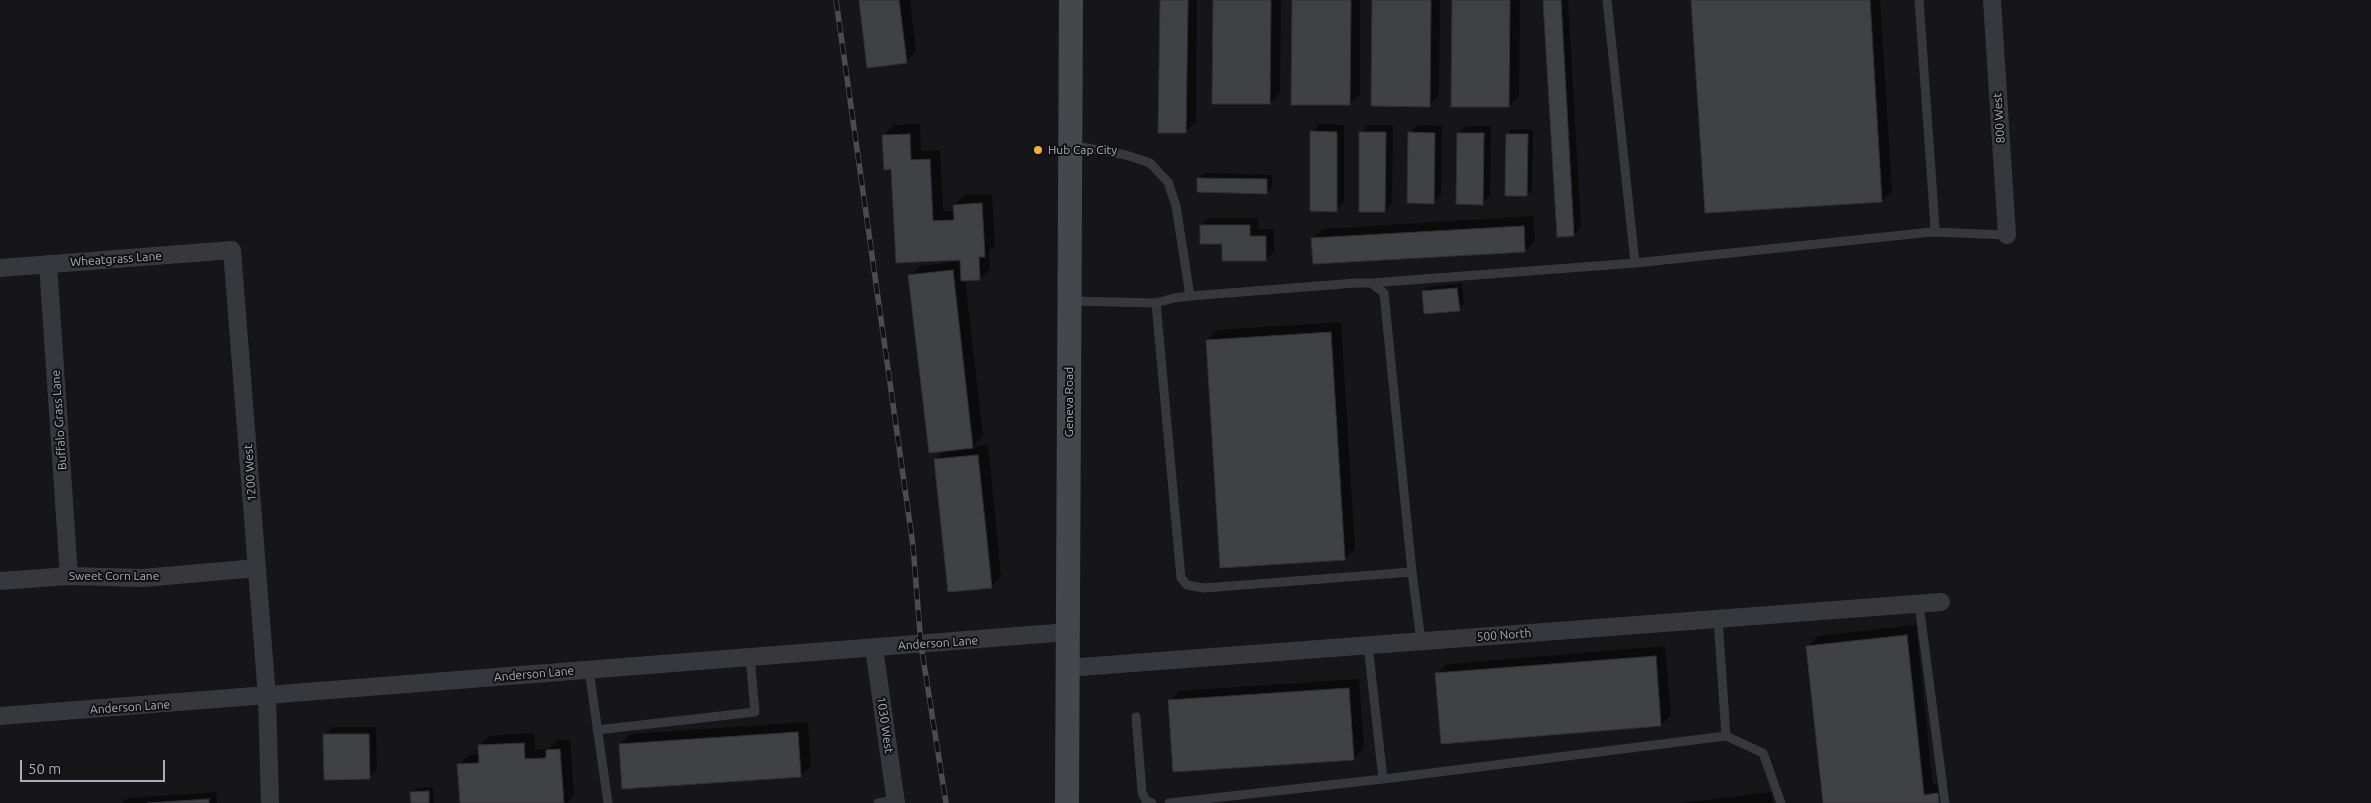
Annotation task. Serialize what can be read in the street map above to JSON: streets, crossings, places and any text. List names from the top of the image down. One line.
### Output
{"streets":{"main road":["Geneva Road"],"street":["800 West","Wheatgrass Lane","Buffalo Grass Lane","1200 West","Sweet Corn Lane","500 North","Anderson Lane","1030 West"]},"crossings":[["Wheatgrass Lane","Buffalo Grass Lane"],["Wheatgrass Lane","1200 West"],["Geneva Road","500 North"],["Geneva Road","Anderson Lane"],["Buffalo Grass Lane","Sweet Corn Lane"],["1200 West","Sweet Corn Lane"],["1200 West","Anderson Lane"],["Anderson Lane","1030 West"]],"places":["Hub Cap City"],"scale_bar":"50 m"}
